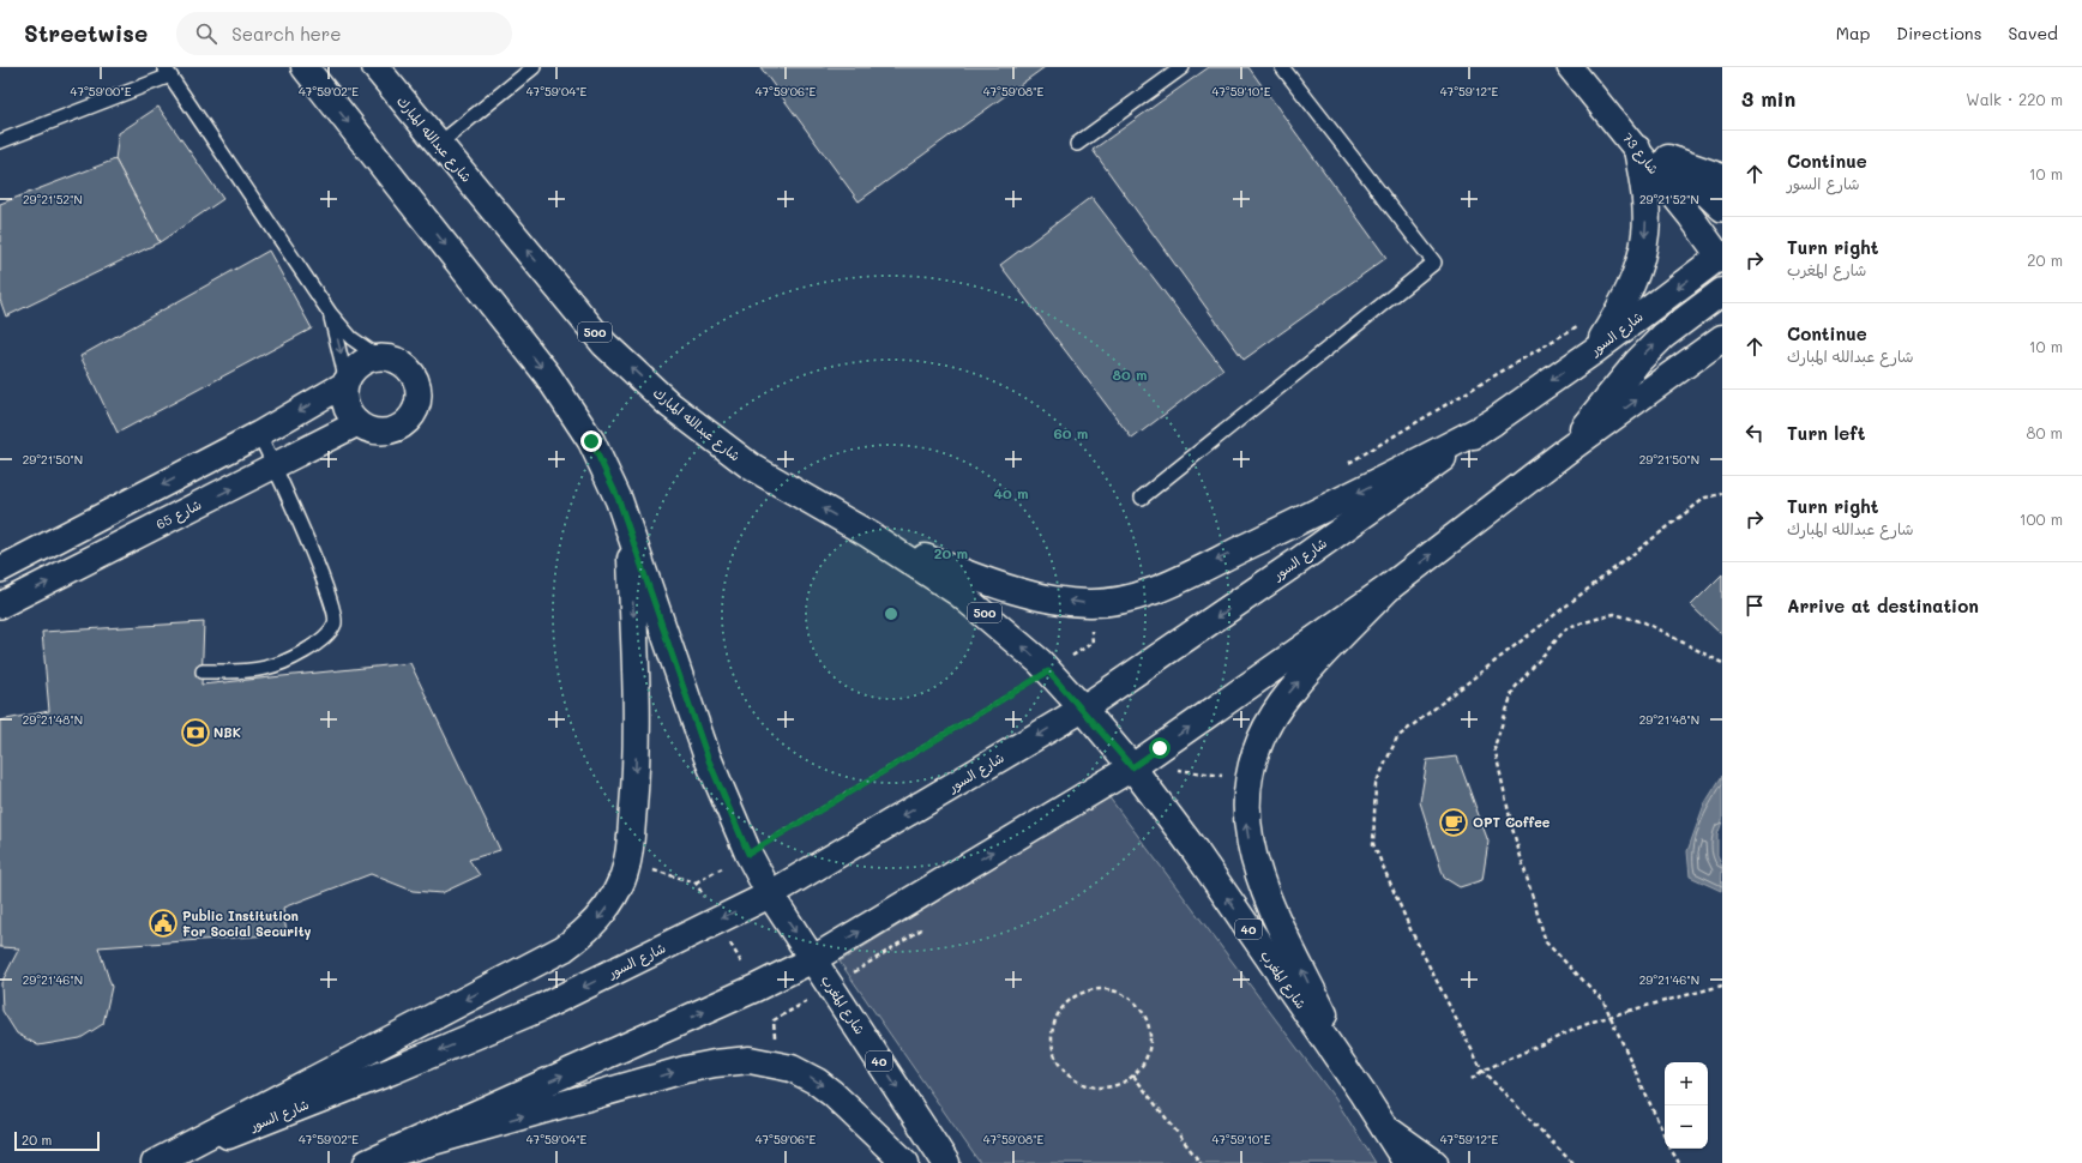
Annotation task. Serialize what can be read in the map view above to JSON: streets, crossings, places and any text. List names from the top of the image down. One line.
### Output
{"streets":{"main road":["شارع عبدالله المبارك","500","شارع السور","40","شارع المغرب"],"street":["شارع 73","شارع 65"]},"crossings":[["شارع عبدالله المبارك","شارع السور"],["شارع عبدالله المبارك","شارع المغرب"],["شارع 73","شارع السور"],["شارع السور","شارع المغرب"]],"places":{"bank":["NBK"],"cafe":["OPT Coffee"],"public building":["Public Institution For Social Security"]},"scale_bar":"20 m","page":{"header":"Streetwise","search":"Search here","nav":["Map","Directions","Saved"],"heading":["3 min","Walk · 220 m"],"list":[["Continue","شارع السور","10 m"],["Turn right","شارع المغرب","20 m"],["Continue","شارع عبدالله المبارك","10 m"],["Turn left","80 m"],["Turn right","شارع عبدالله المبارك","100 m"],"Arrive at destination"],"map_buttons":["+","−"],"scale":"20 m"},"coordinates":["47°59'00\"E","47°59'02\"E","47°59'04\"E","47°59'06\"E","47°59'08\"E","47°59'10\"E","47°59'12\"E","29°21'52\"N","29°21'50\"N","29°21'48\"N","29°21'46\"N"],"rings":["80 m","60 m","40 m","20 m"]}
